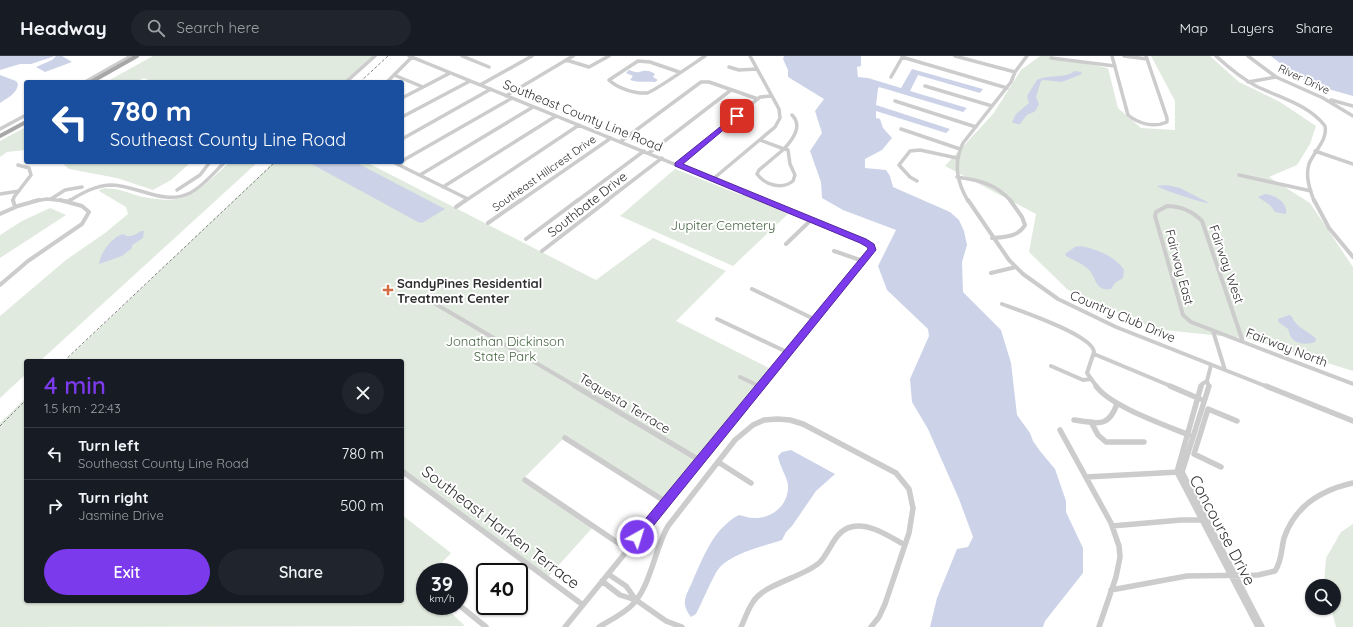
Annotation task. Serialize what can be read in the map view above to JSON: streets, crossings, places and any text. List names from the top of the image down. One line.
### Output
{"streets":{"street":["River Drive","Southeast County Line Road","Southeast Hillcrest Drive","Southbate Drive","Fairway West","Fairway East","Country Club Drive","Fairway North","Tequesta Terrace","Southeast Harken Terrace","Concourse Drive"]},"crossings":[["Southeast County Line Road","Southeast Hillcrest Drive"],["Southeast County Line Road","Southbate Drive"],["Southeast County Line Road","Tequesta Terrace"],["Southeast County Line Road","Southeast Harken Terrace"],["Fairway West","Fairway East"],["Fairway West","Fairway North"],["Fairway East","Fairway North"],["Country Club Drive","Concourse Drive"]],"parks":["Jupiter Cemetery","Jonathan Dickinson State Park"],"places":{"health":["SandyPines Residential Treatment Center"]},"page":{"header":"Headway","search":"Search here","nav":["Map","Layers","Share"],"turn":["780 m","Southeast County Line Road"],"heading":["4 min","1.5 km · 22:43"],"list":[{"name":"Turn left","note":"Southeast County Line Road","value":"780 m"},{"name":"Turn right","note":"Jasmine Drive","value":"500 m"}],"buttons":["Exit","Share"],"speed":"39 km/h","limit":"40"}}
